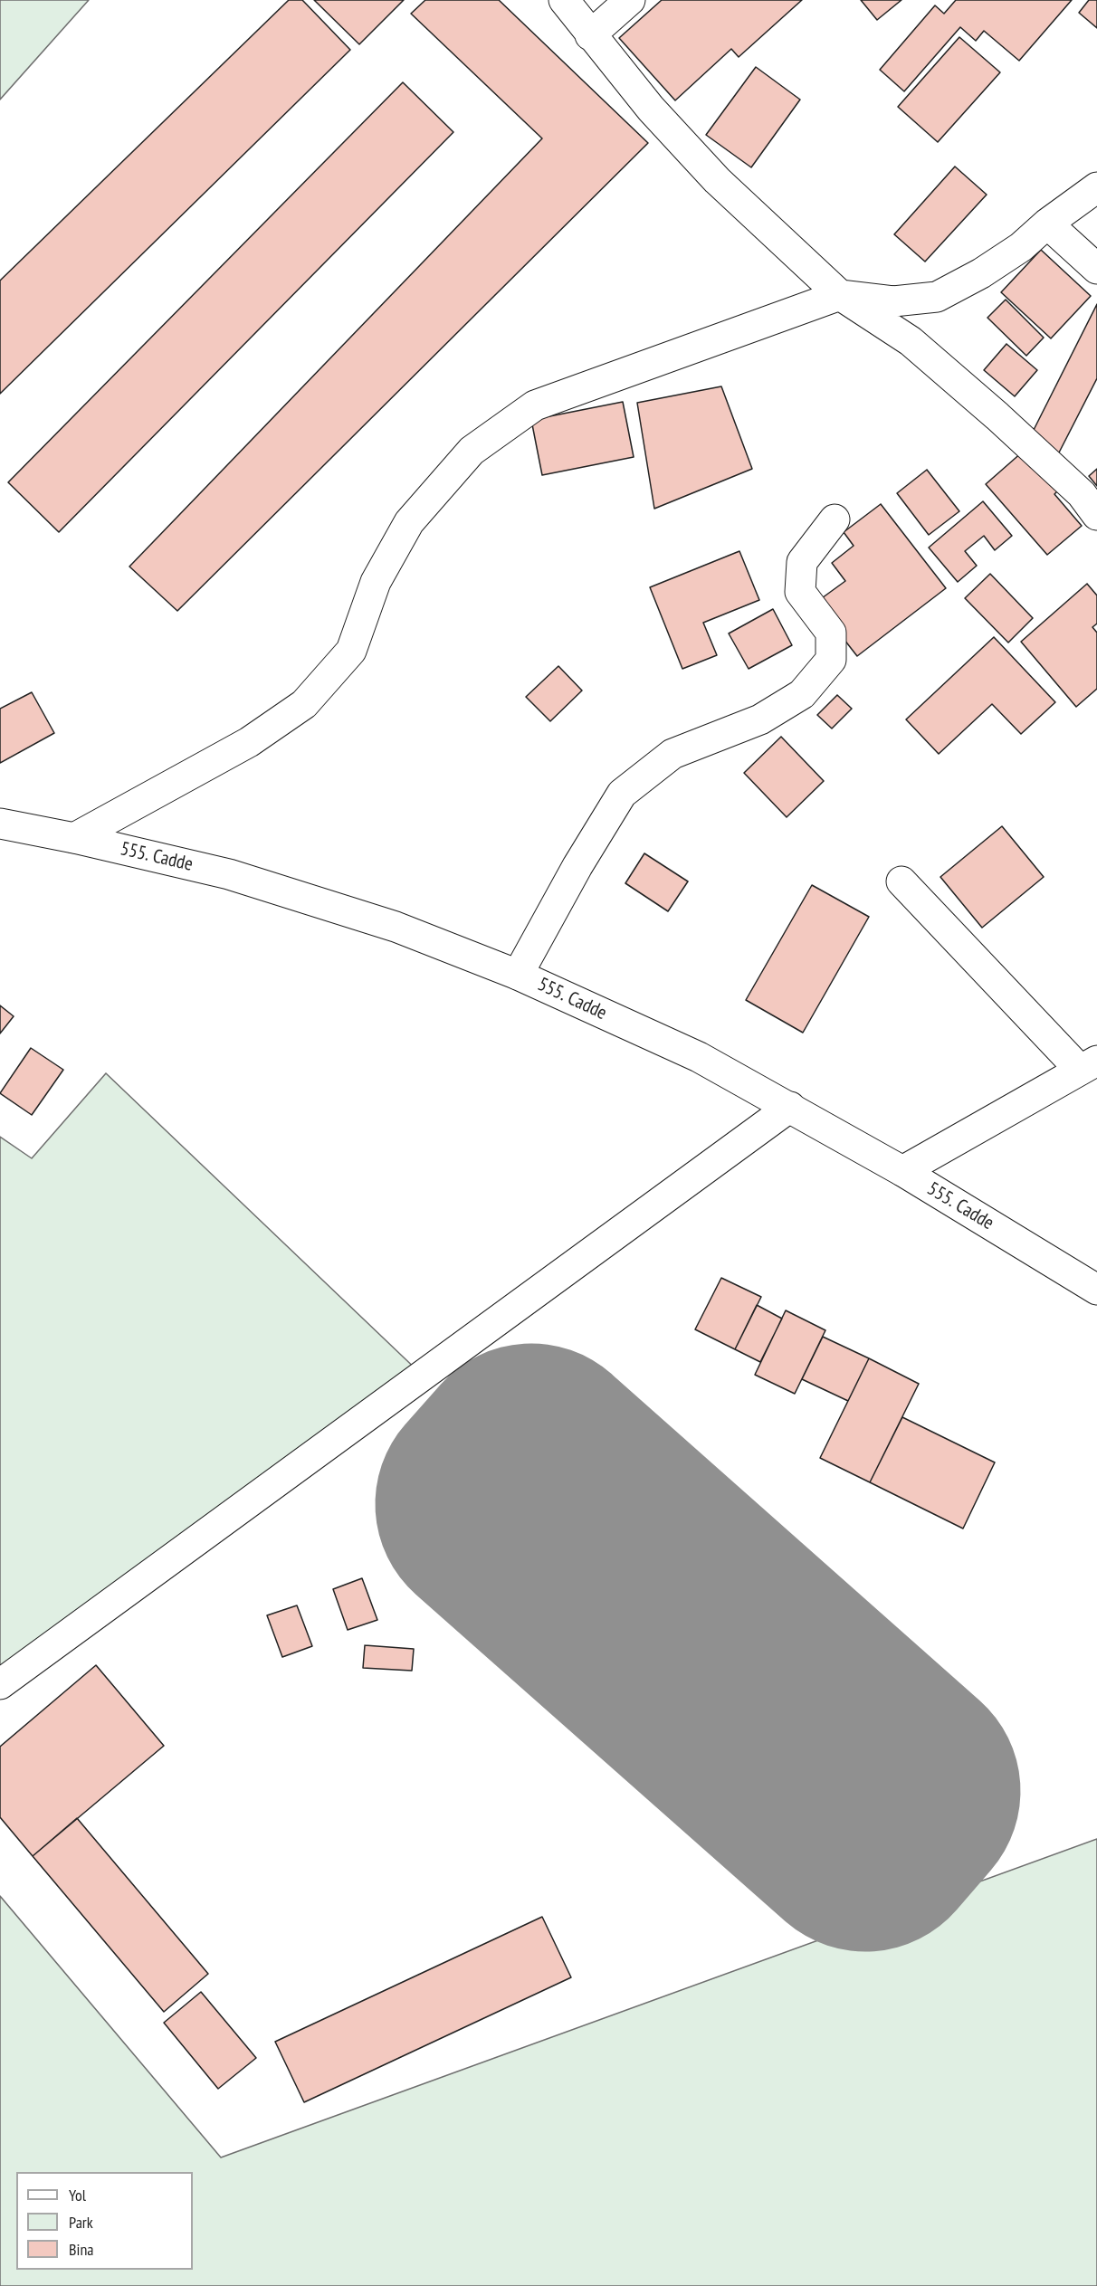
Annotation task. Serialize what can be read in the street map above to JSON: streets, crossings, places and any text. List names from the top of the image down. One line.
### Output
{"streets":{"street":["555. Cadde"]},"legend":["Yol","Park","Bina"]}
